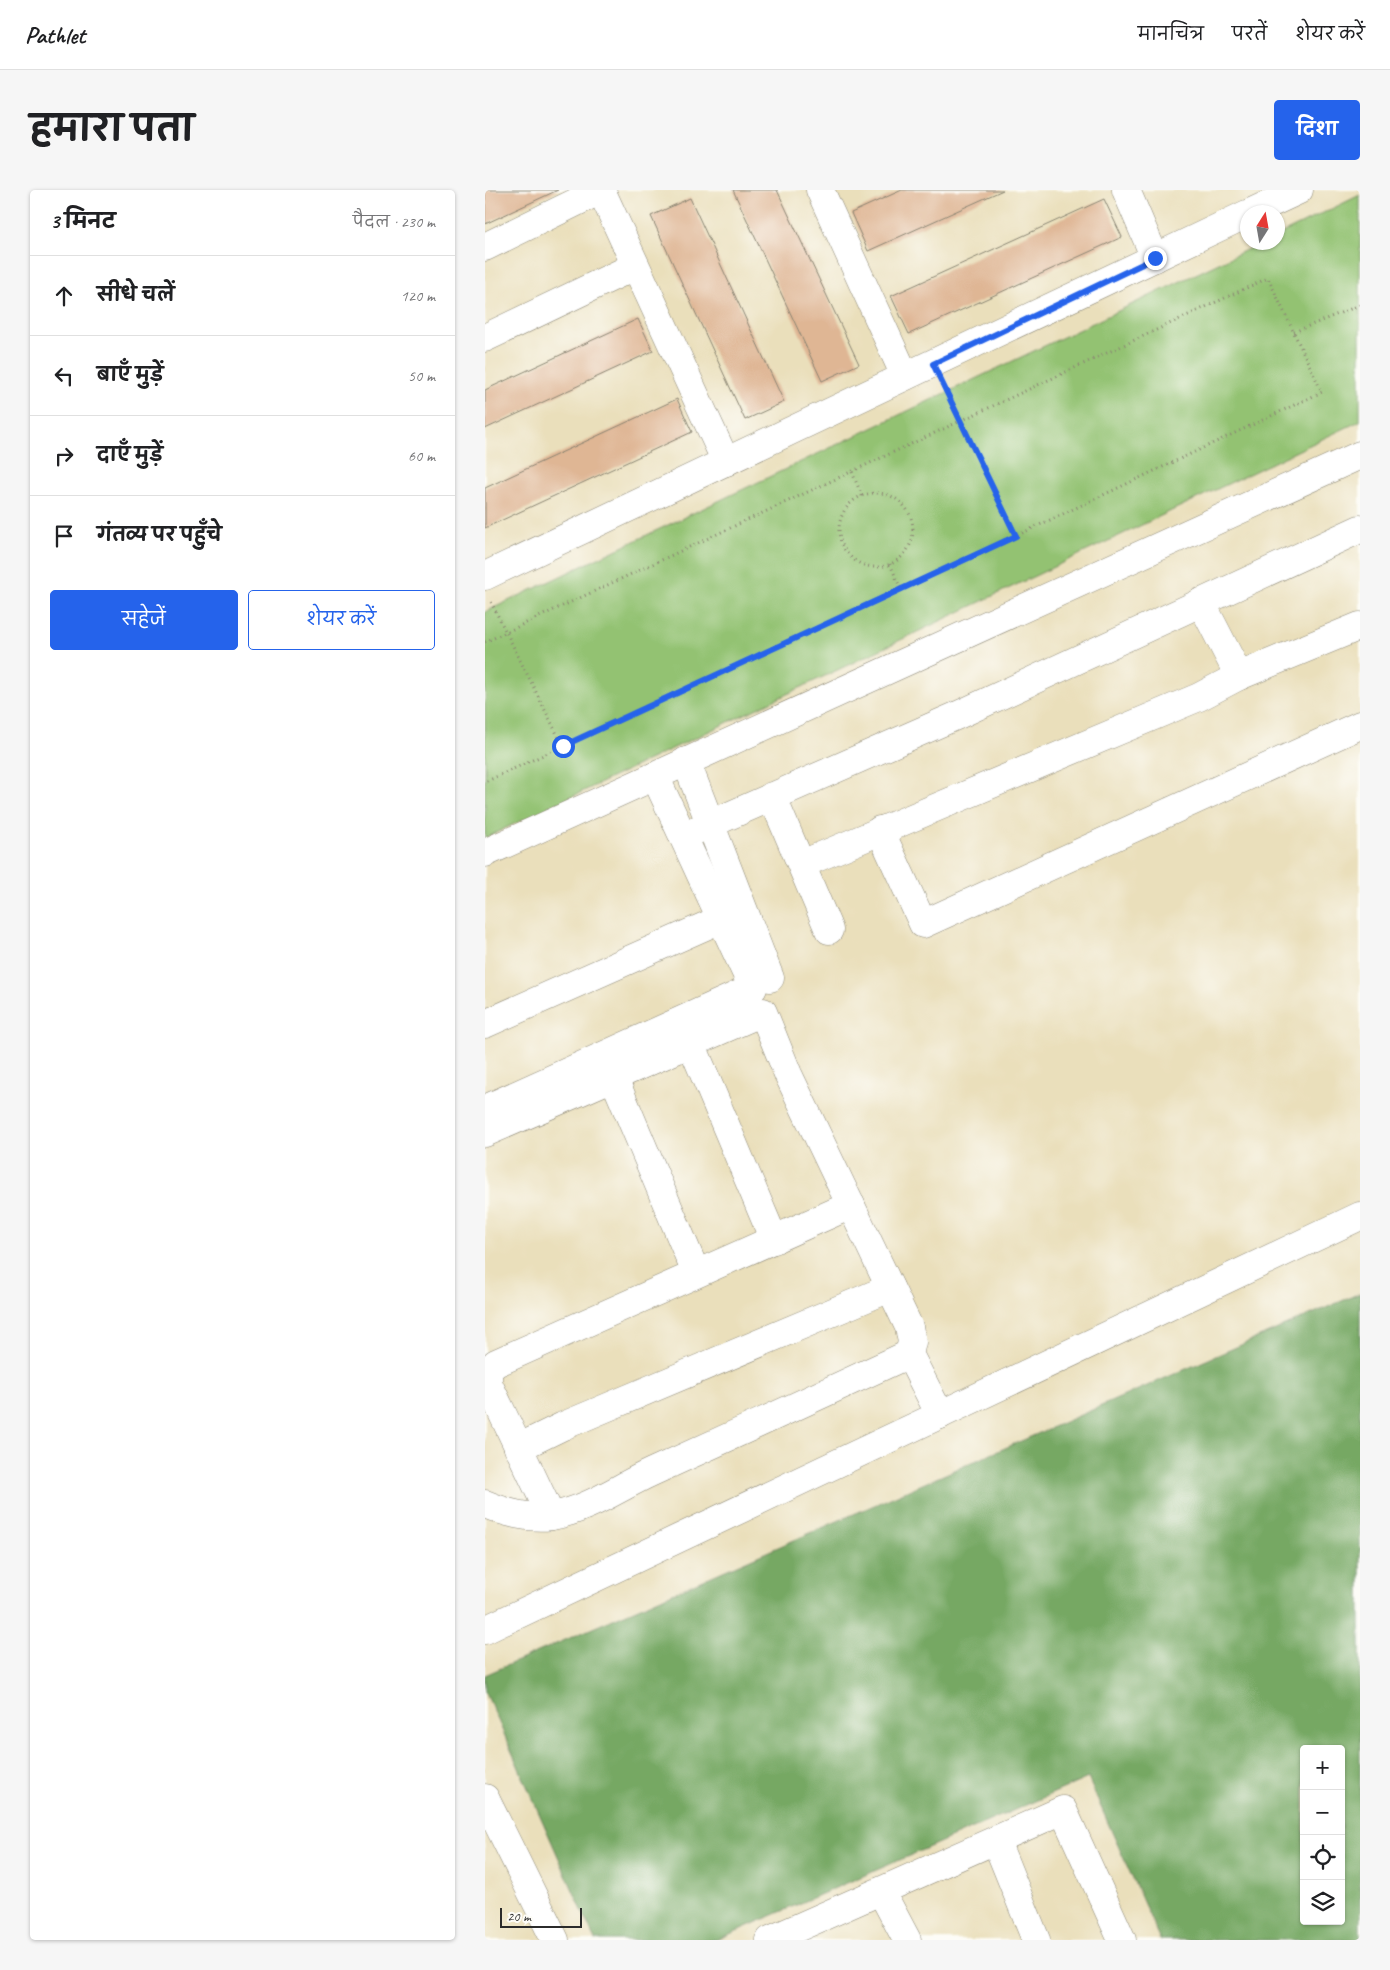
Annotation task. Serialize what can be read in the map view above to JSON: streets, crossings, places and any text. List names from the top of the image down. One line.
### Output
{"scale_bar":"20 m","north":"top","page":{"header":"Pathlet","nav":["मानचित्र","परतें","शेयर करें"],"title":"हमारा पता","buttons":["दिशा",["सहेजें","शेयर करें"]],"heading":["3 मिनट","पैदल · 230 m"],"list":[["सीधे चलें","120 m"],["बाएँ मुड़ें","50 m"],["दाएँ मुड़ें","60 m"],"गंतव्य पर पहुँचे"],"map_buttons":["+","−"],"scale":"20 m"}}
